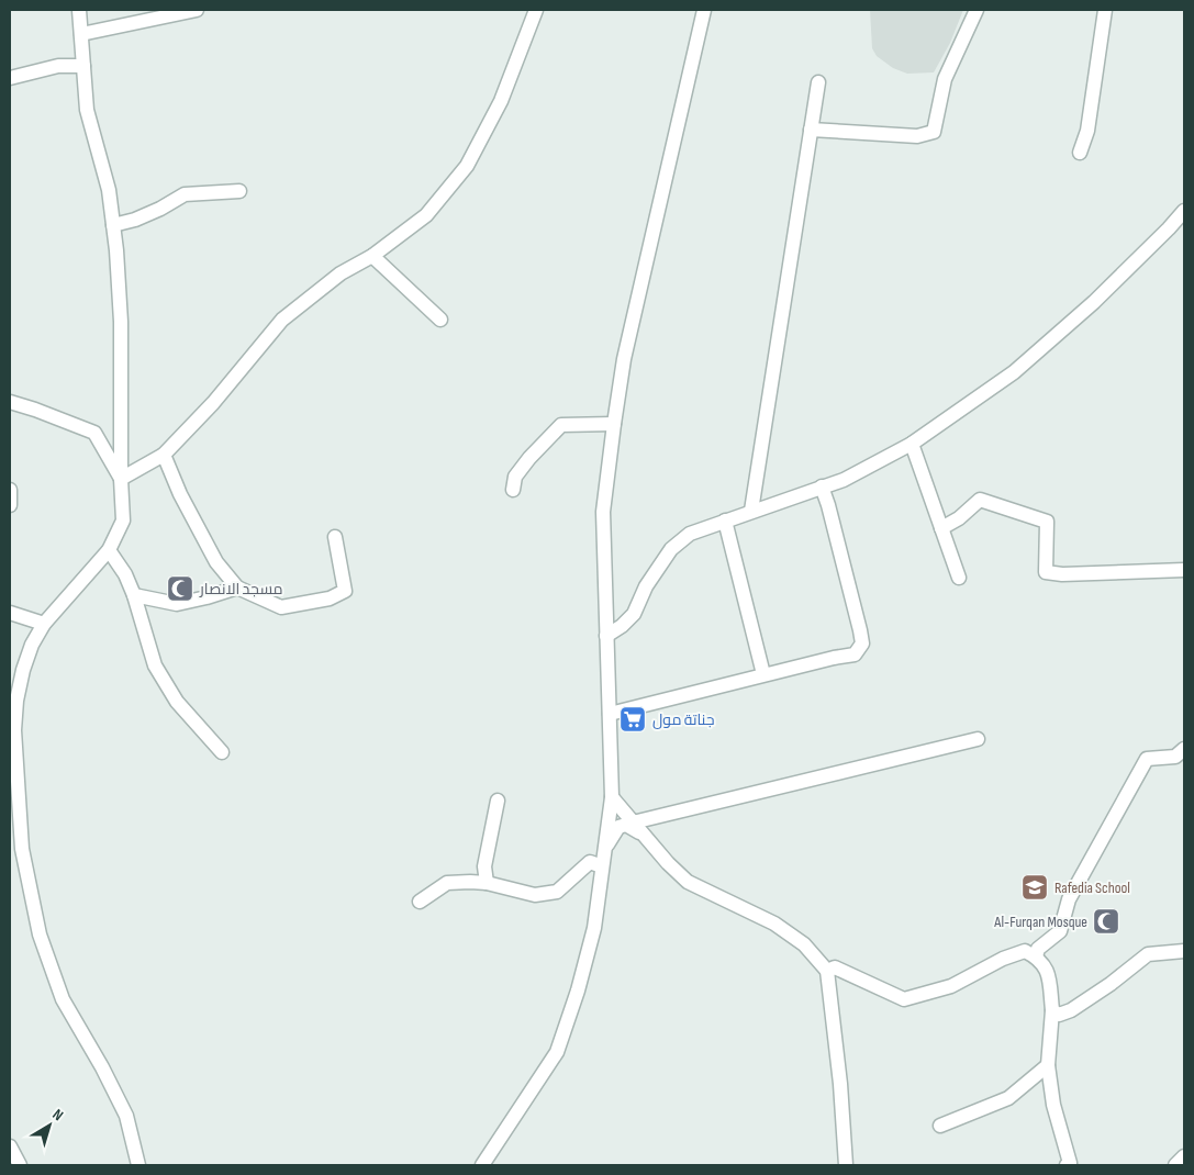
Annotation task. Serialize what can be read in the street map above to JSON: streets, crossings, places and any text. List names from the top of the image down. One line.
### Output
{"places":{"mosque":["مسجد الانصار","Al-Furqan Mosque"],"supermarket":["جناتة مول"],"school or university":["Rafedia School"]},"north":"top right"}
